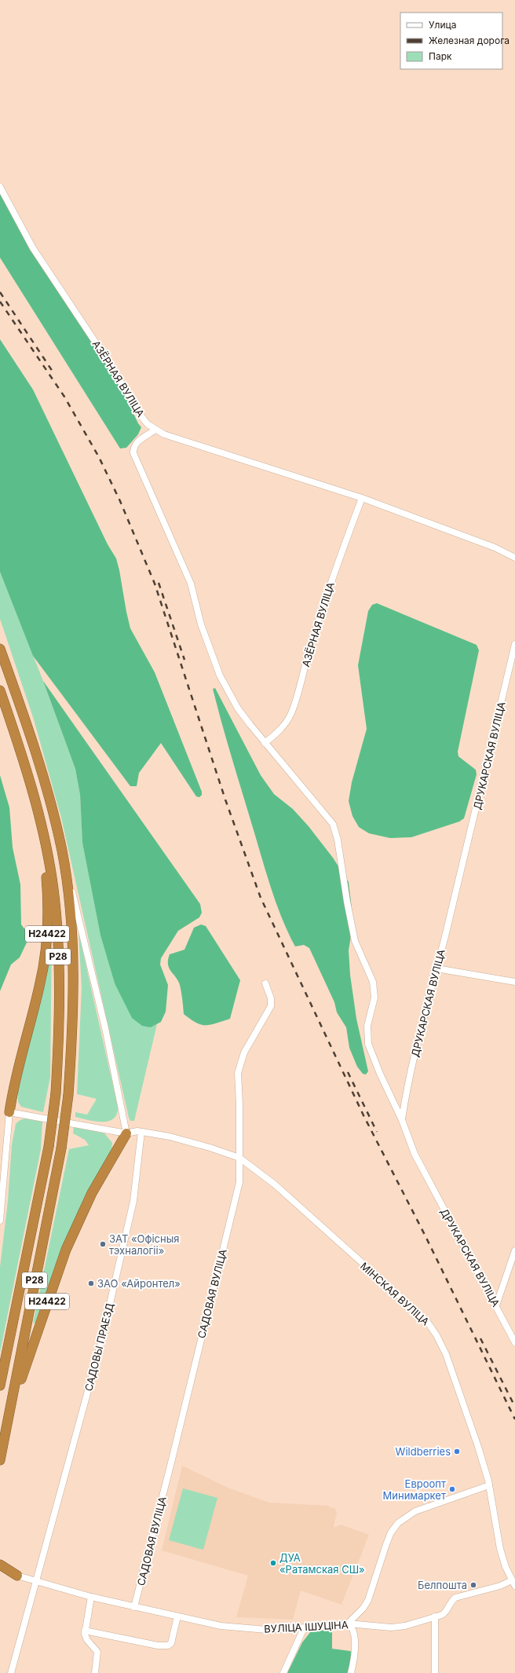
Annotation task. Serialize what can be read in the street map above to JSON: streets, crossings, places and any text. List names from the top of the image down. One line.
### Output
{"streets":{"highway":["Н24422","Р28"],"street":["АЗЁРНАЯ ВУЛІЦА","ДРУКАРСКАЯ ВУЛІЦА","САДОВАЯ ВУЛІЦА","МІНСКАЯ ВУЛІЦА","САДОВЫ ПРАЕЗД","ВУЛІЦА ІШУЦІНА"]},"crossings":[["Н24422","Р28"],["Н24422","МІНСКАЯ ВУЛІЦА"],["САДОВАЯ ВУЛІЦА","МІНСКАЯ ВУЛІЦА"],["САДОВАЯ ВУЛІЦА","ВУЛІЦА ІШУЦІНА"],["МІНСКАЯ ВУЛІЦА","САДОВЫ ПРАЕЗД"],["МІНСКАЯ ВУЛІЦА","ВУЛІЦА ІШУЦІНА"],["САДОВЫ ПРАЕЗД","ВУЛІЦА ІШУЦІНА"]],"places":["ЗАТ «Офісныя тэхналогіі»","ЗАО «Айронтел»","Wildberries","Евроопт Минимаркет","ДУА «Ратамская СШ»","Белпошта"],"legend":["Улица","Железная дорога","Парк"]}
